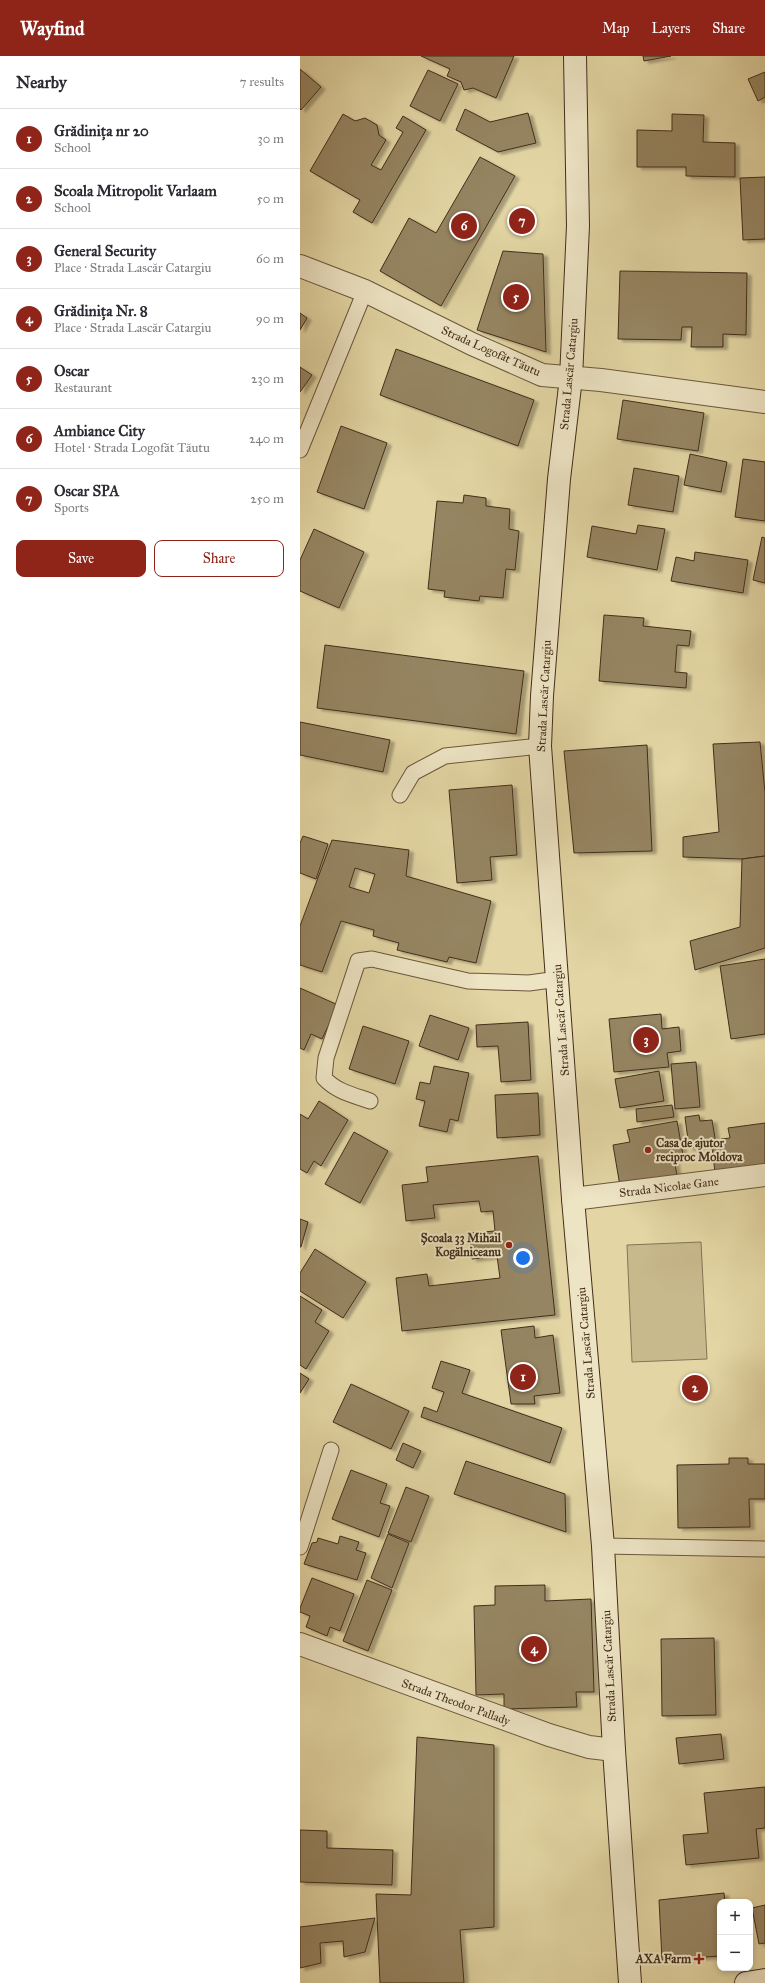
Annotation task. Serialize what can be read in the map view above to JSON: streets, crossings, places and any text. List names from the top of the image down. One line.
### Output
{"streets":{"street":["Strada Logofăt Tăutu","Strada Lascăr Catargiu","Strada Nicolae Gane","Strada Theodor Pallady"]},"crossings":[["Strada Logofăt Tăutu","Strada Lascăr Catargiu"],["Strada Lascăr Catargiu","Strada Nicolae Gane"],["Strada Lascăr Catargiu","Strada Theodor Pallady"]],"places":{"other":["Casa de ajutor reciproc Moldova","Școala 33 Mihail Kogălniceanu"],"health":["AXA Farm"]},"page":{"header":"Wayfind","nav":["Map","Layers","Share"],"heading":["Nearby","7 results"],"list":[{"mark":"1","name":"Grădinița nr 20","note":"School","value":"30 m"},{"mark":"2","name":"Scoala Mitropolit Varlaam","note":"School","value":"50 m"},{"mark":"3","name":"General Security","note":"Place · Strada Lascăr Catargiu","value":"60 m"},{"mark":"4","name":"Grădinița Nr. 8","note":"Place · Strada Lascăr Catargiu","value":"90 m"},{"mark":"5","name":"Oscar","note":"Restaurant","value":"230 m"},{"mark":"6","name":"Ambiance City","note":"Hotel · Strada Logofăt Tăutu","value":"240 m"},{"mark":"7","name":"Oscar SPA","note":"Sports","value":"250 m"}],"pins":["7","6","5","3","1","2","4"],"buttons":["Save","Share"],"map_buttons":["+","−"]}}
